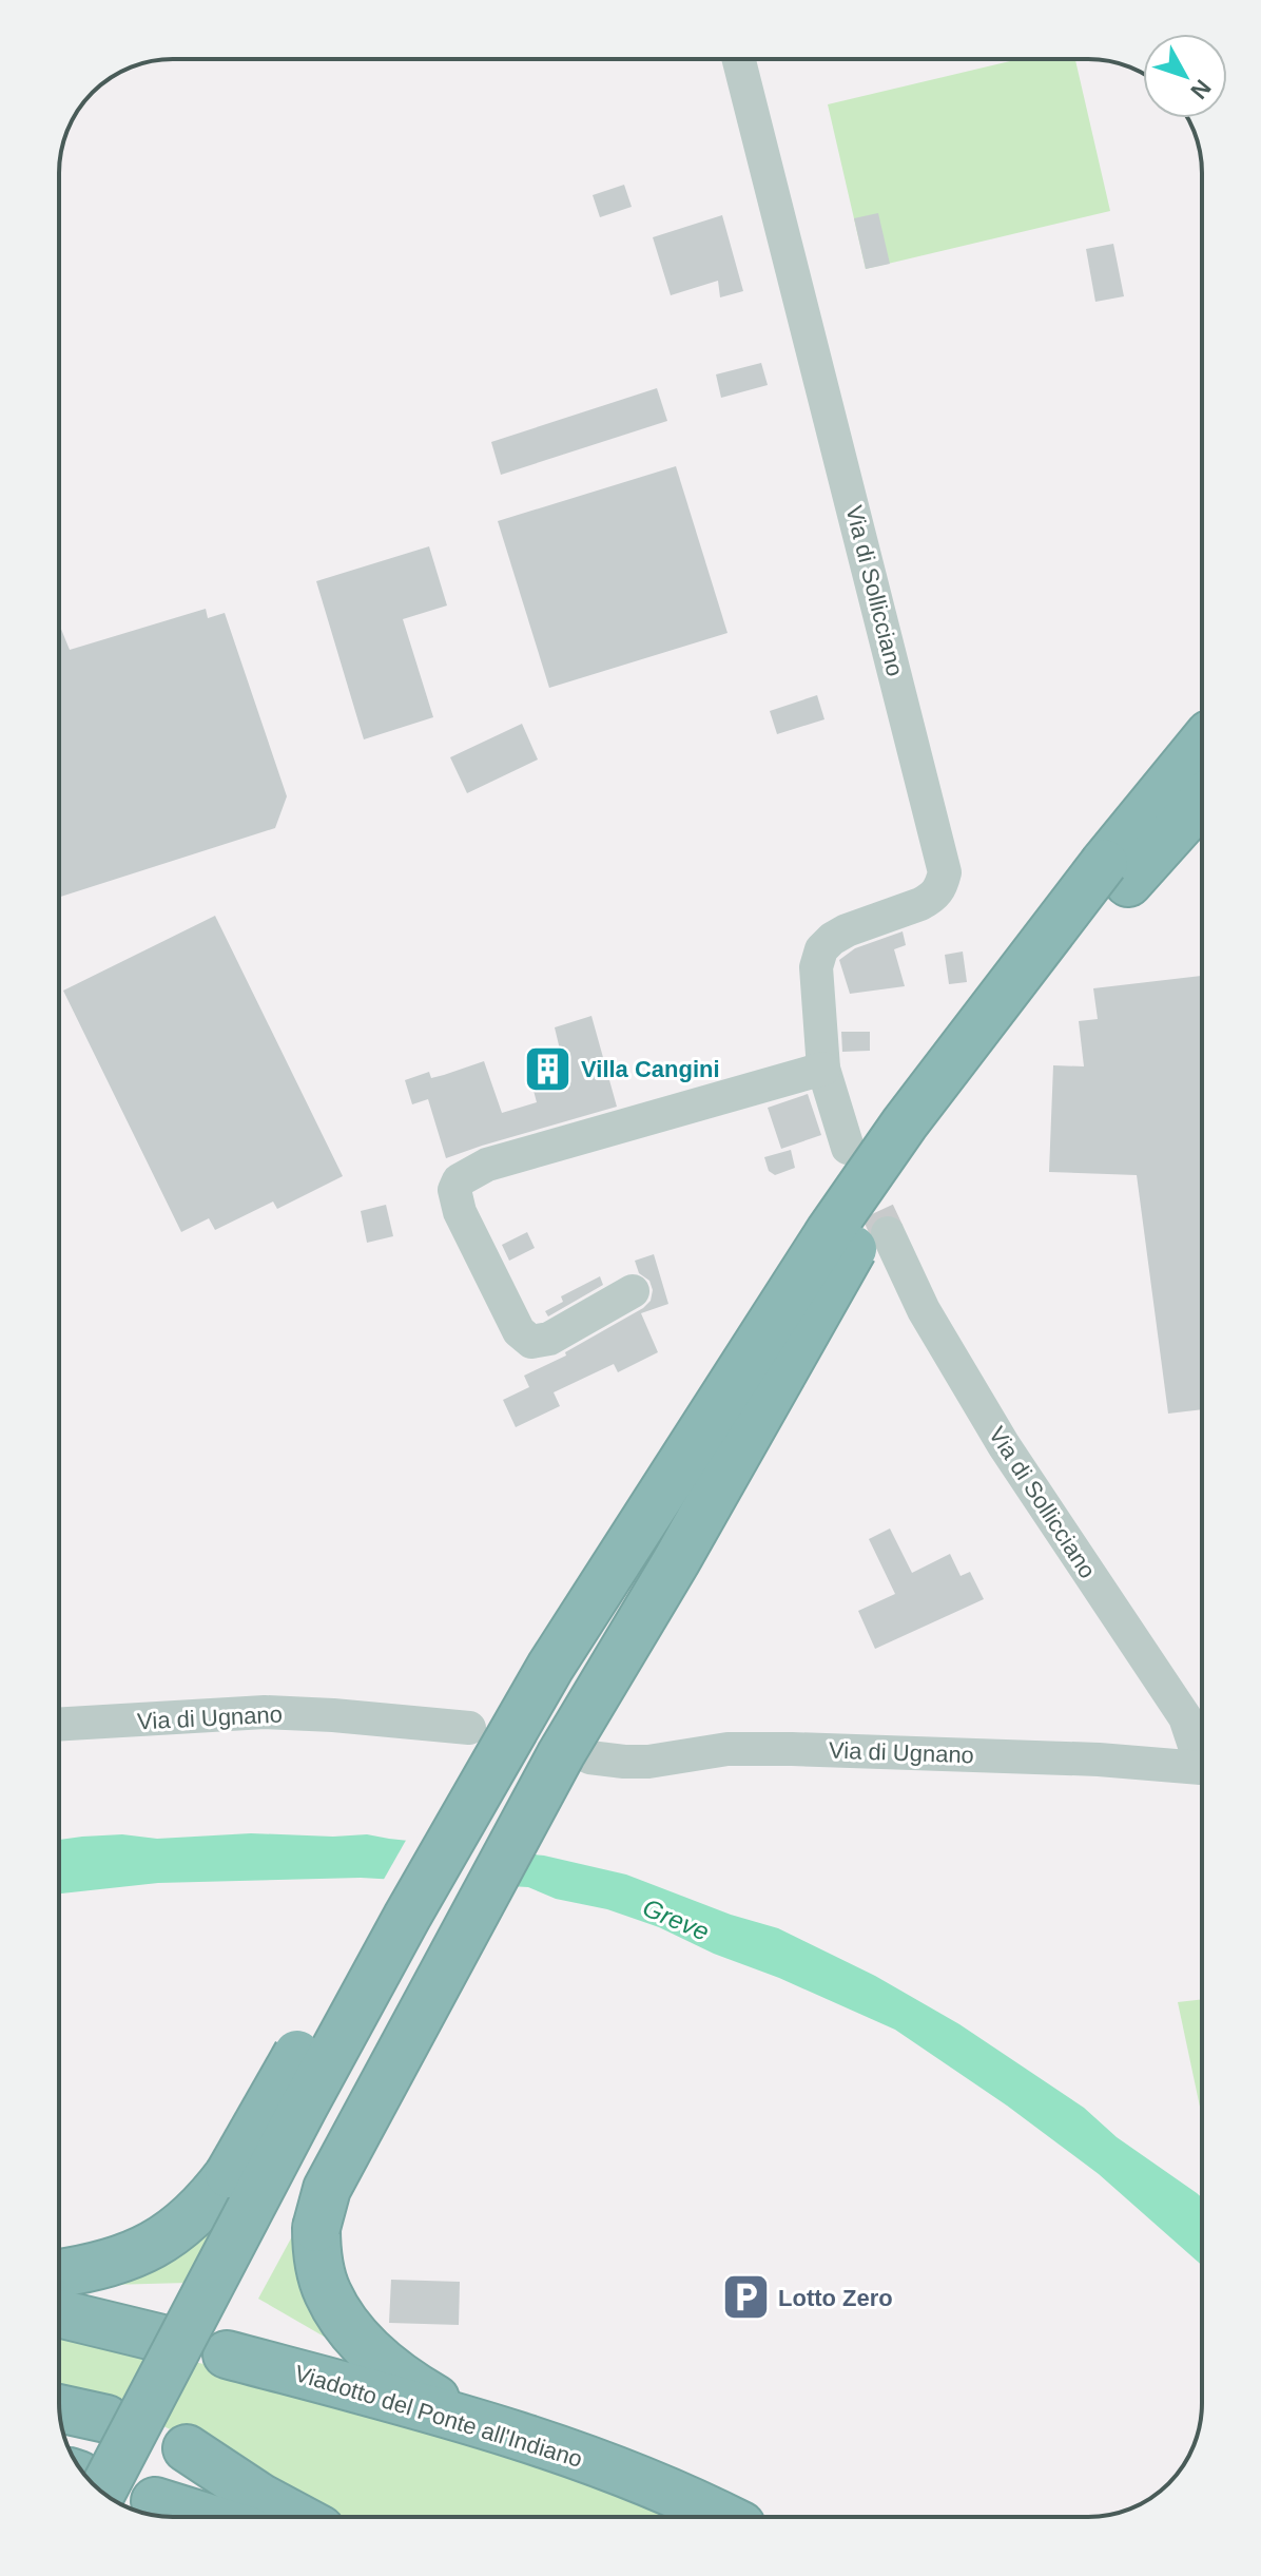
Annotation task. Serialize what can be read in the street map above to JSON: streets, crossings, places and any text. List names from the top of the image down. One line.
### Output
{"streets":{"highway":["Viadotto del Ponte all'Indiano"],"street":["Via di Sollicciano","Via di Ugnano"]},"water":["Greve"],"places":{"building":["Villa Cangini"],"parking":["Lotto Zero"]},"north":"bottom right"}
